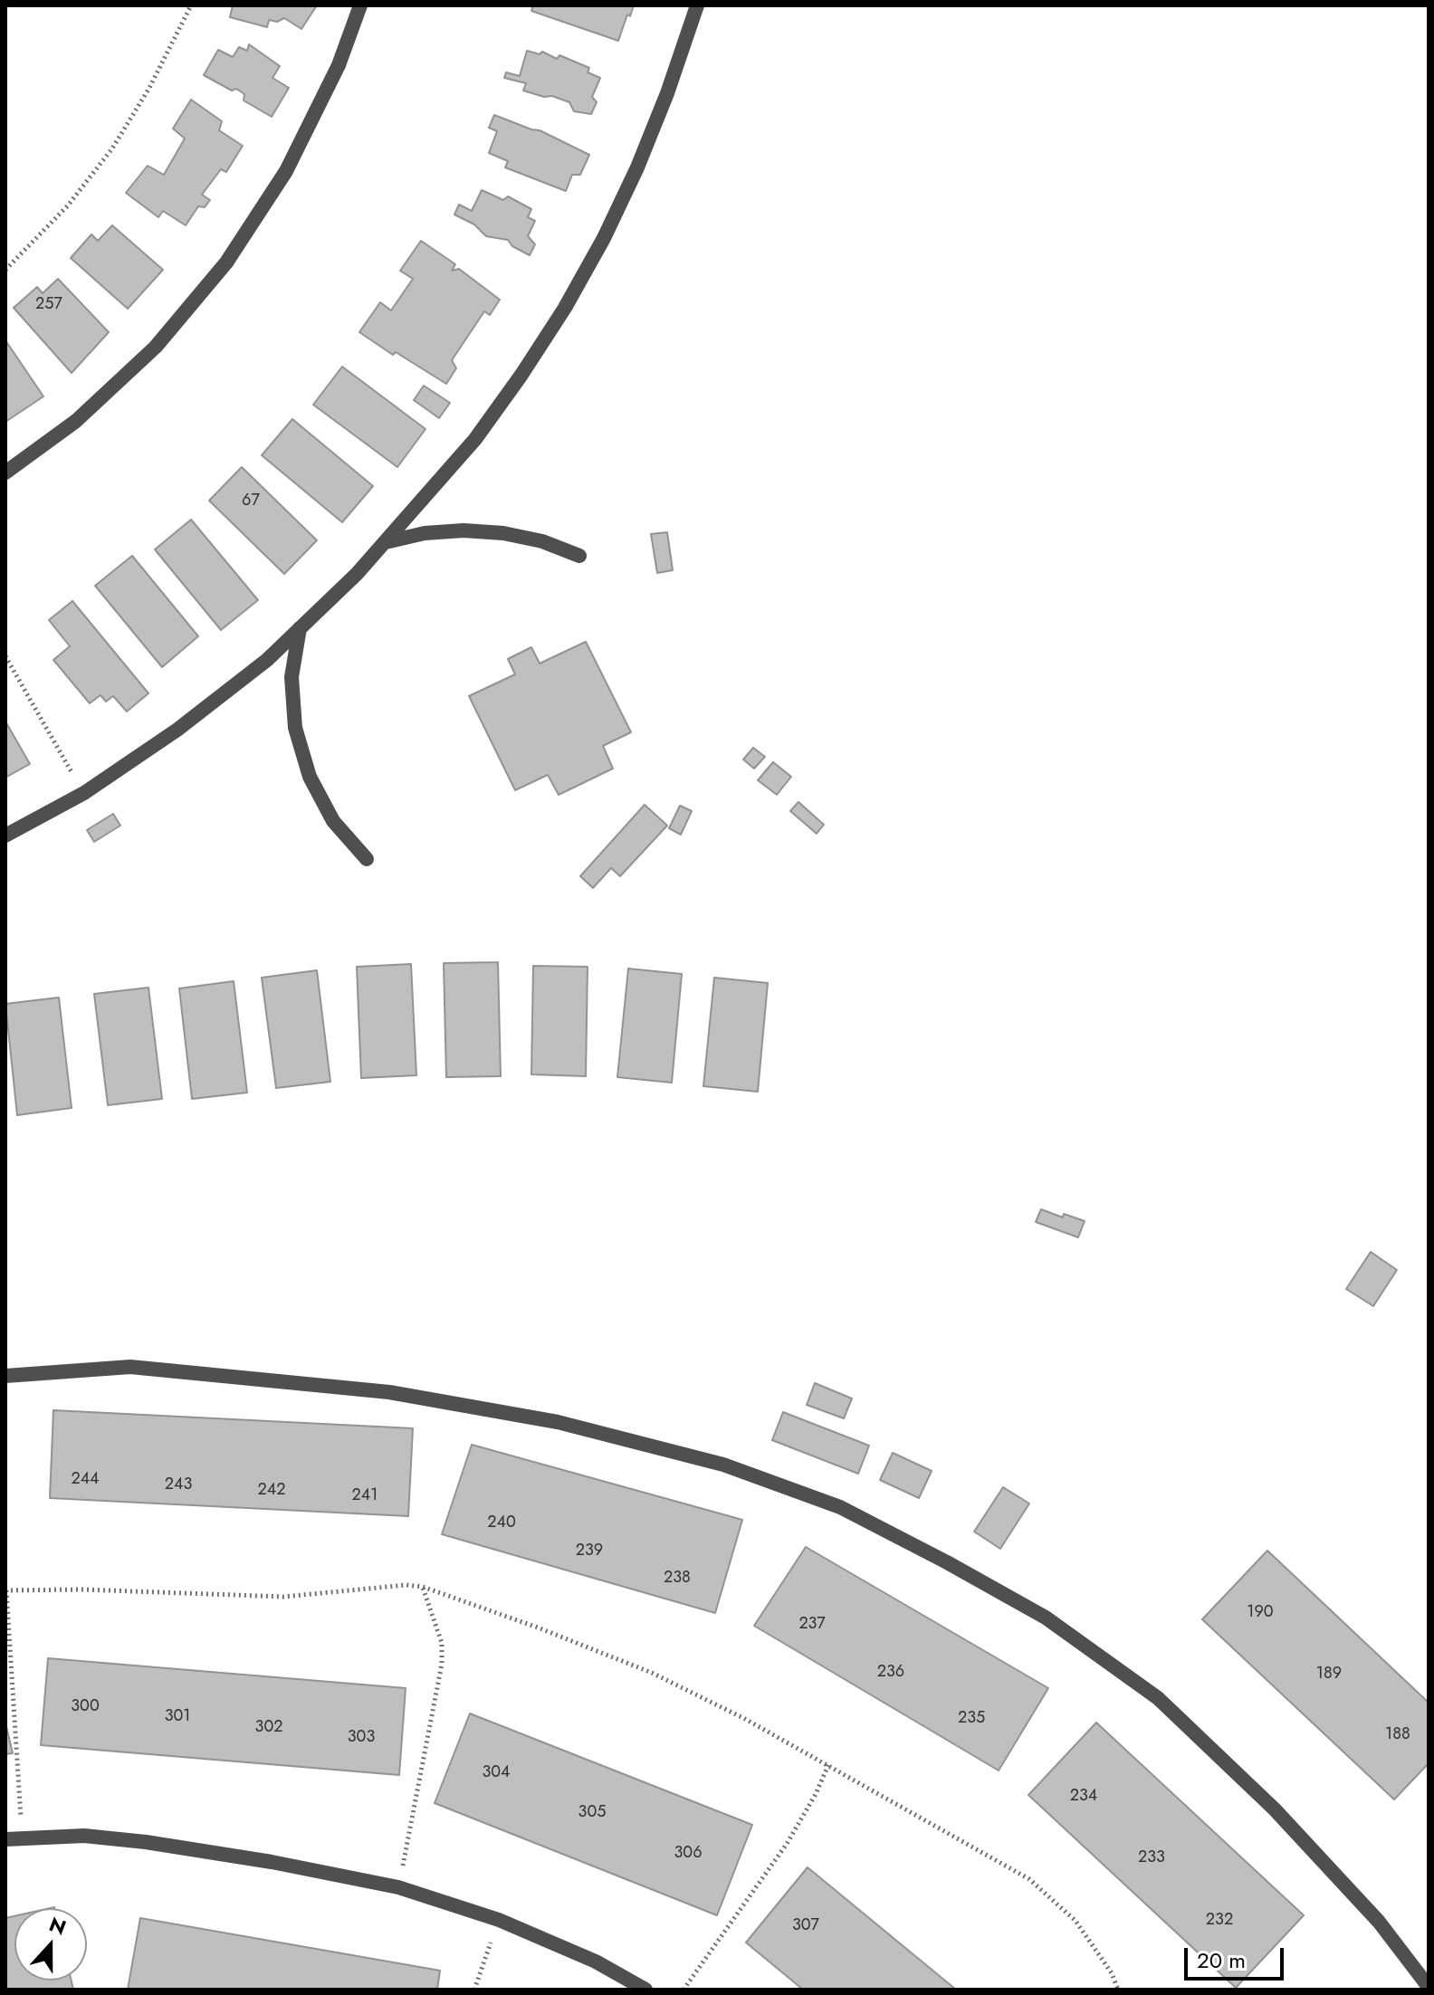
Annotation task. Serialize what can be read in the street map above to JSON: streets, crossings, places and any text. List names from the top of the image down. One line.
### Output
{"house_numbers":["257","67","244","243","242","241","240","239","238","190","237","236","189","300","301","235","302","188","303","304","234","305","306","233","232","307"],"scale_bar":"20 m","north":"top"}
